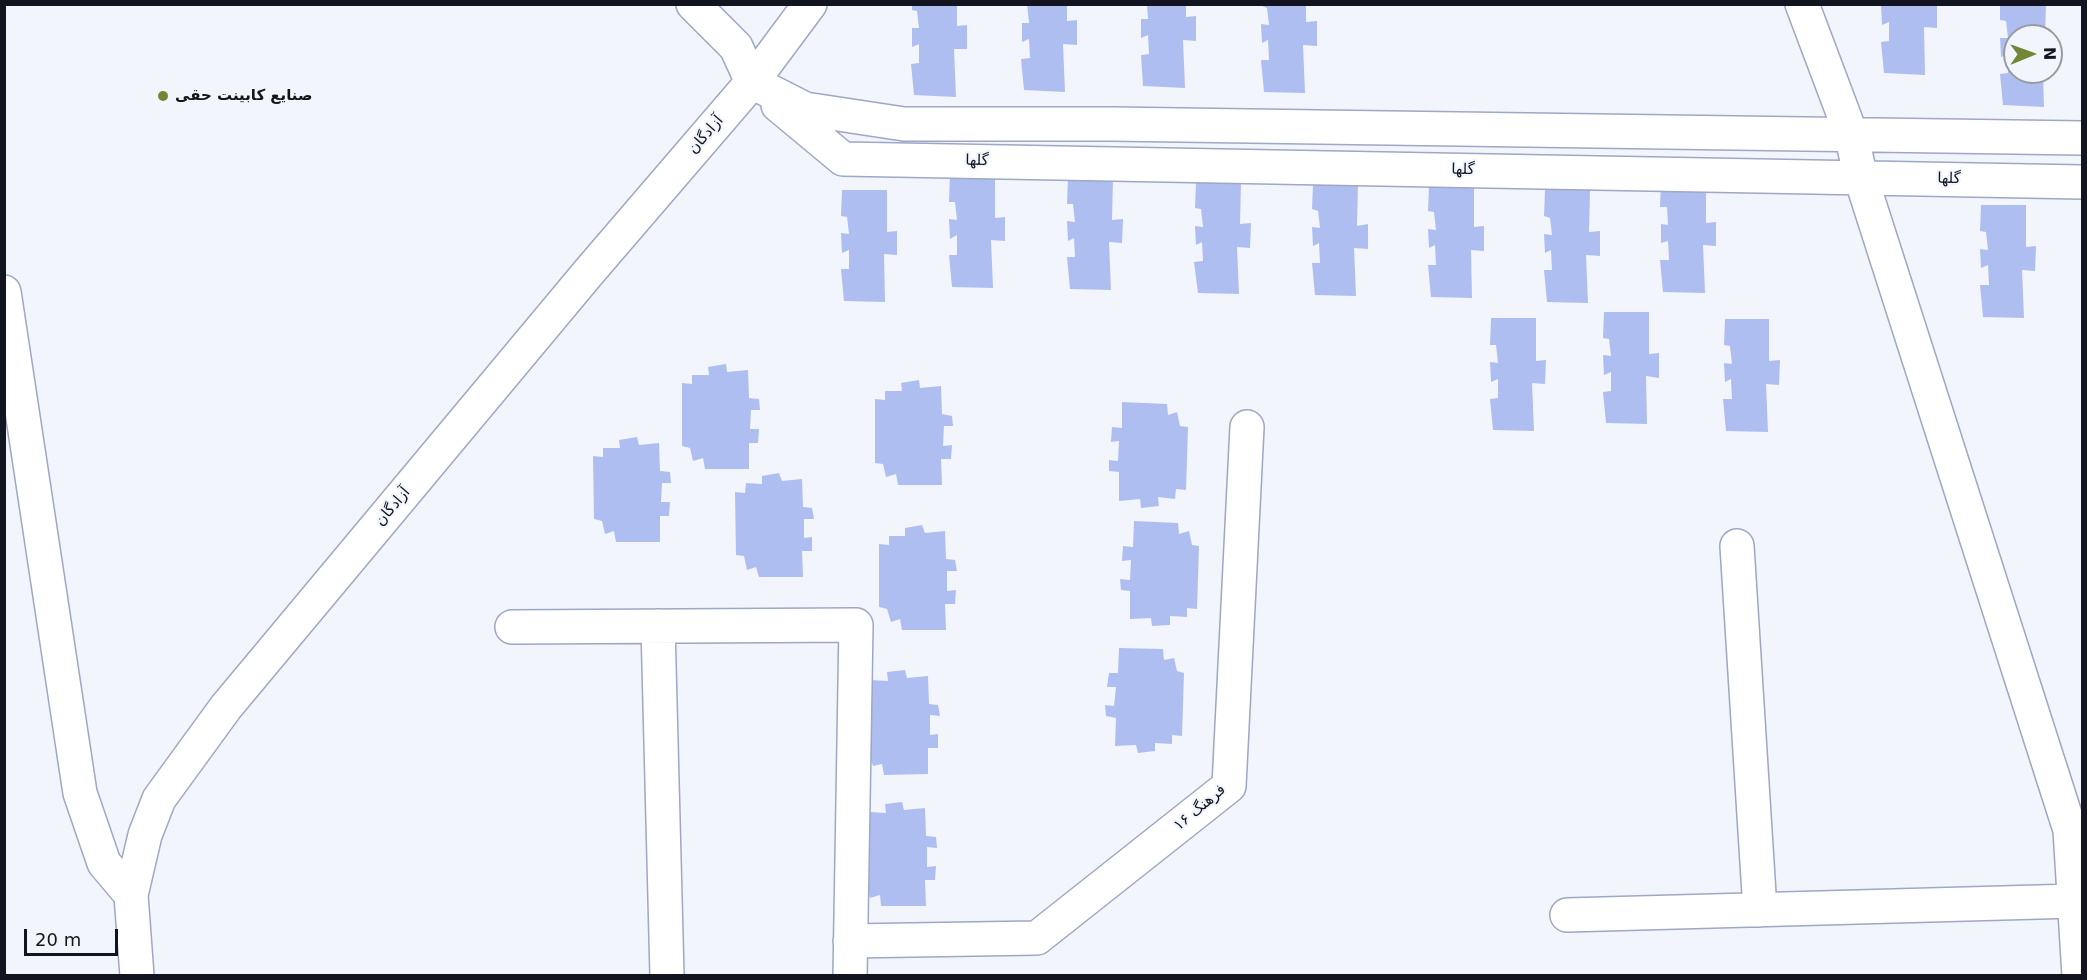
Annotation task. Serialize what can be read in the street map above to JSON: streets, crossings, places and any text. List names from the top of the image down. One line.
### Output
{"streets":{"street":["آزادگان","گلها","فرهنگ ۱۶"]},"crossings":[["آزادگان","گلها"]],"places":["صنایع کابینت حقی"],"scale_bar":"20 m","north":"right"}
